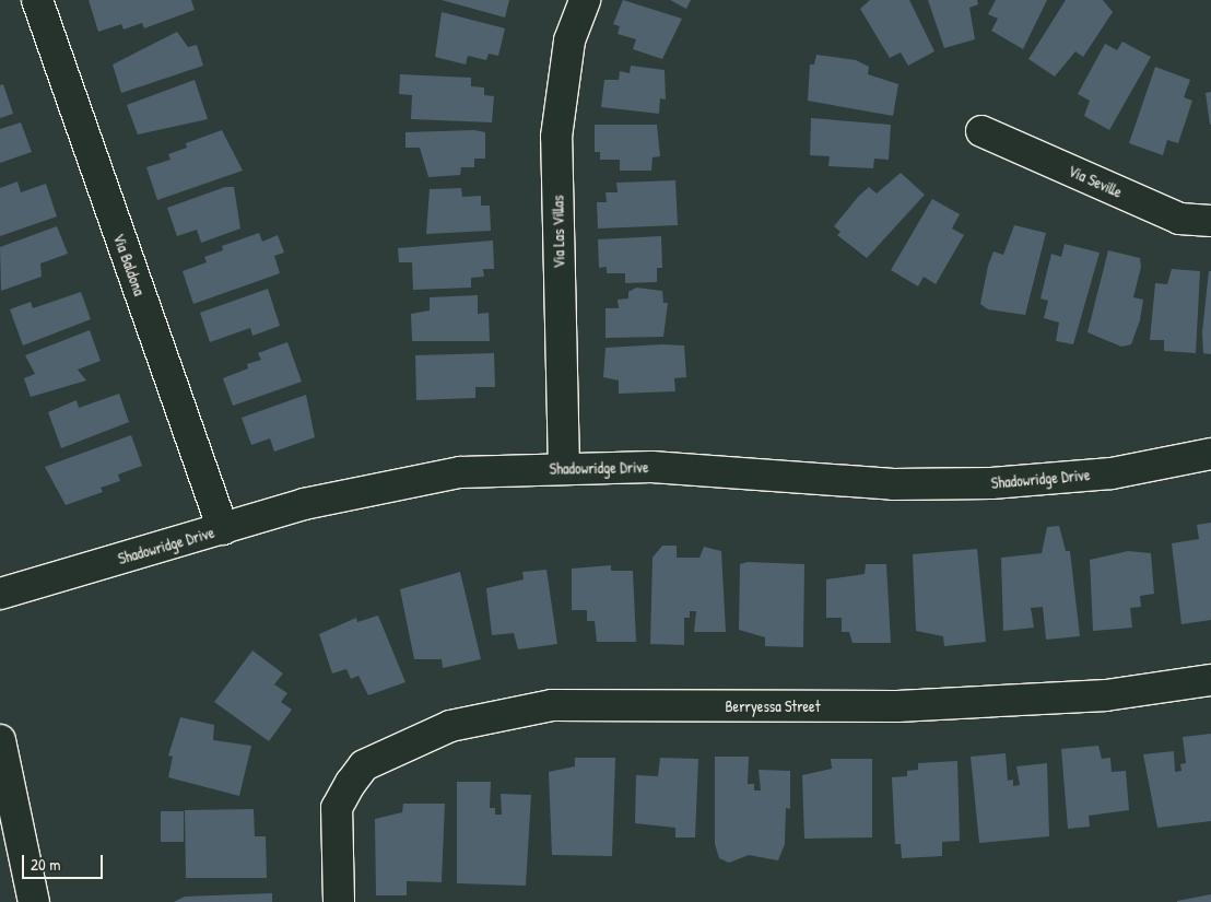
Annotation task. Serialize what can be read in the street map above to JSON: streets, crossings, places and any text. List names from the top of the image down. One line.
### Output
{"streets":{"street":["Via Seville","Via Las Villas","Via Baldona","Shadowridge Drive","Berryessa Street"]},"crossings":[["Via Las Villas","Shadowridge Drive"],["Via Baldona","Shadowridge Drive"]],"scale_bar":"20 m"}
